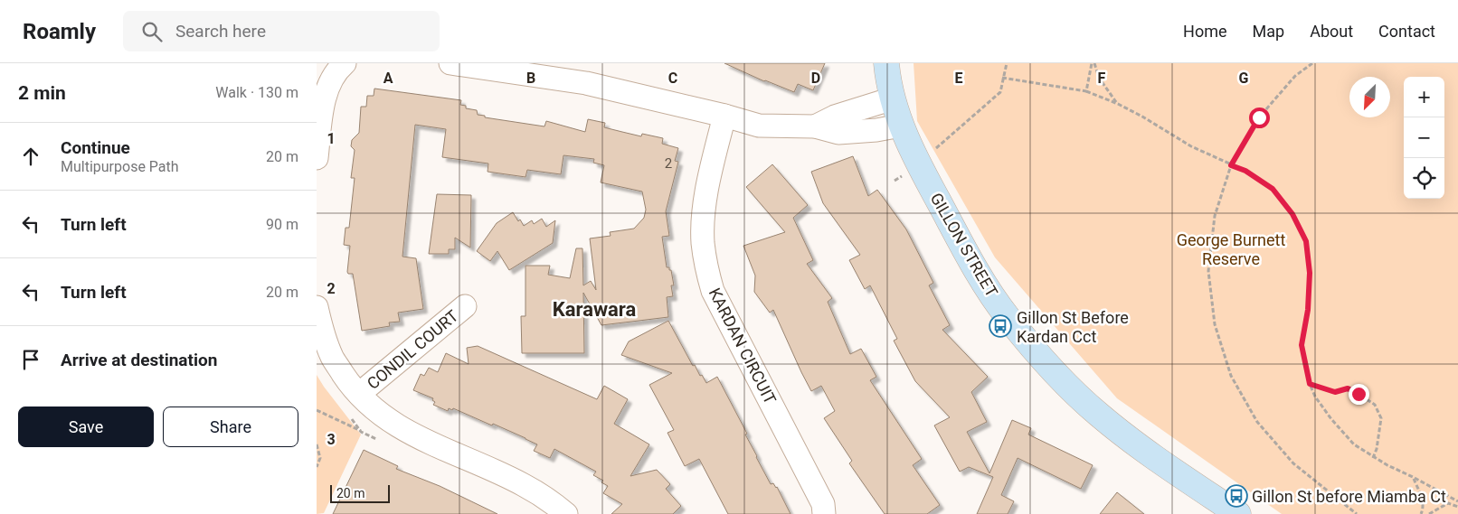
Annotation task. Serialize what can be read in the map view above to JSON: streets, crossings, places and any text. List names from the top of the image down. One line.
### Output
{"streets":{"street":["GILLON STREET","KARDAN CIRCUIT","CONDIL COURT"]},"districts":["Karawara"],"parks":["George Burnett Reserve"],"places":{"bus stop":["Gillon St Before Kardan Cct","Gillon St before Miamba Ct"]},"house_numbers":["2"],"scale_bar":"20 m","north":"bottom left","page":{"header":"Roamly","search":"Search here","nav":["Home","Map","About","Contact"],"heading":["2 min","Walk · 130 m"],"map_buttons":["+","−"],"list":[["Continue","Multipurpose Path","20 m"],["Turn left","90 m"],["Turn left","20 m"],"Arrive at destination"],"buttons":["Save","Share"],"scale":"20 m"},"grid":{"columns":["A","B","C","D","E","F","G"],"rows":["1","2","3"]}}
